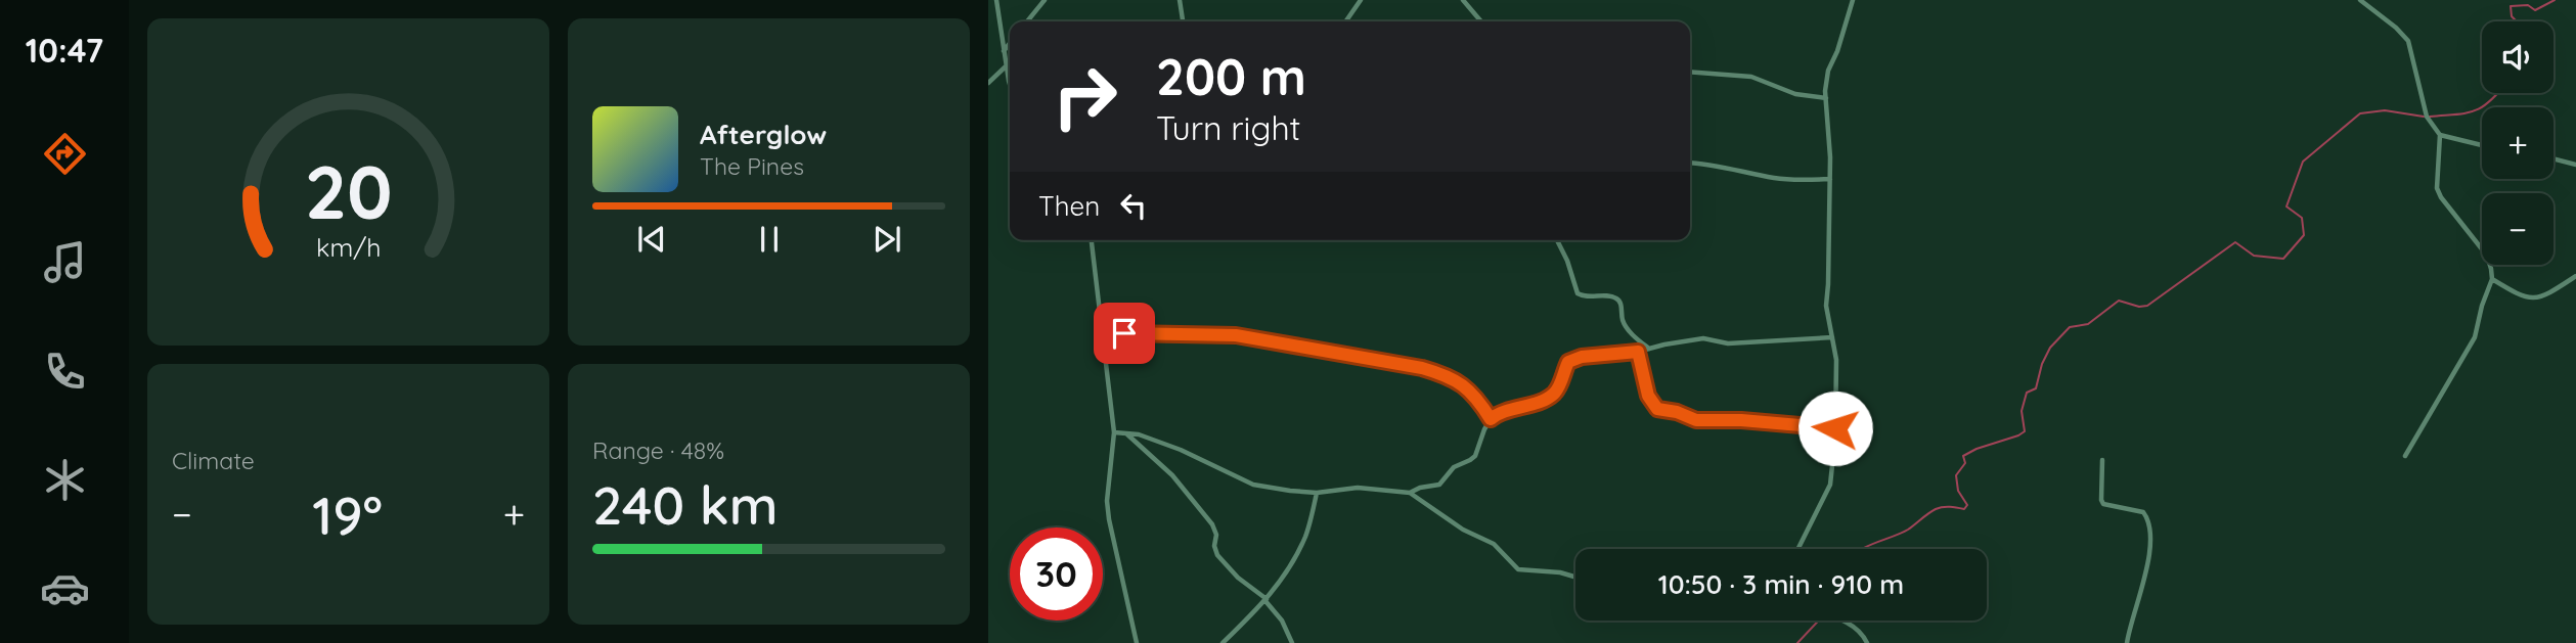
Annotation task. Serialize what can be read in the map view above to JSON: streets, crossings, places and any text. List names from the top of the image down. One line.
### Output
{"page":{"tabs":"10:47","map_buttons":["+","−"],"turn":["200 m","Turn right"],"song":["Afterglow","The Pines"],"then":"Then","tile":["Climate",["Range · 48%","240 km"]],"heat":["−","19°","+"],"limit":"30","trip":"10:50 · 3 min · 910 m","gauge":["20","km/h"]}}
